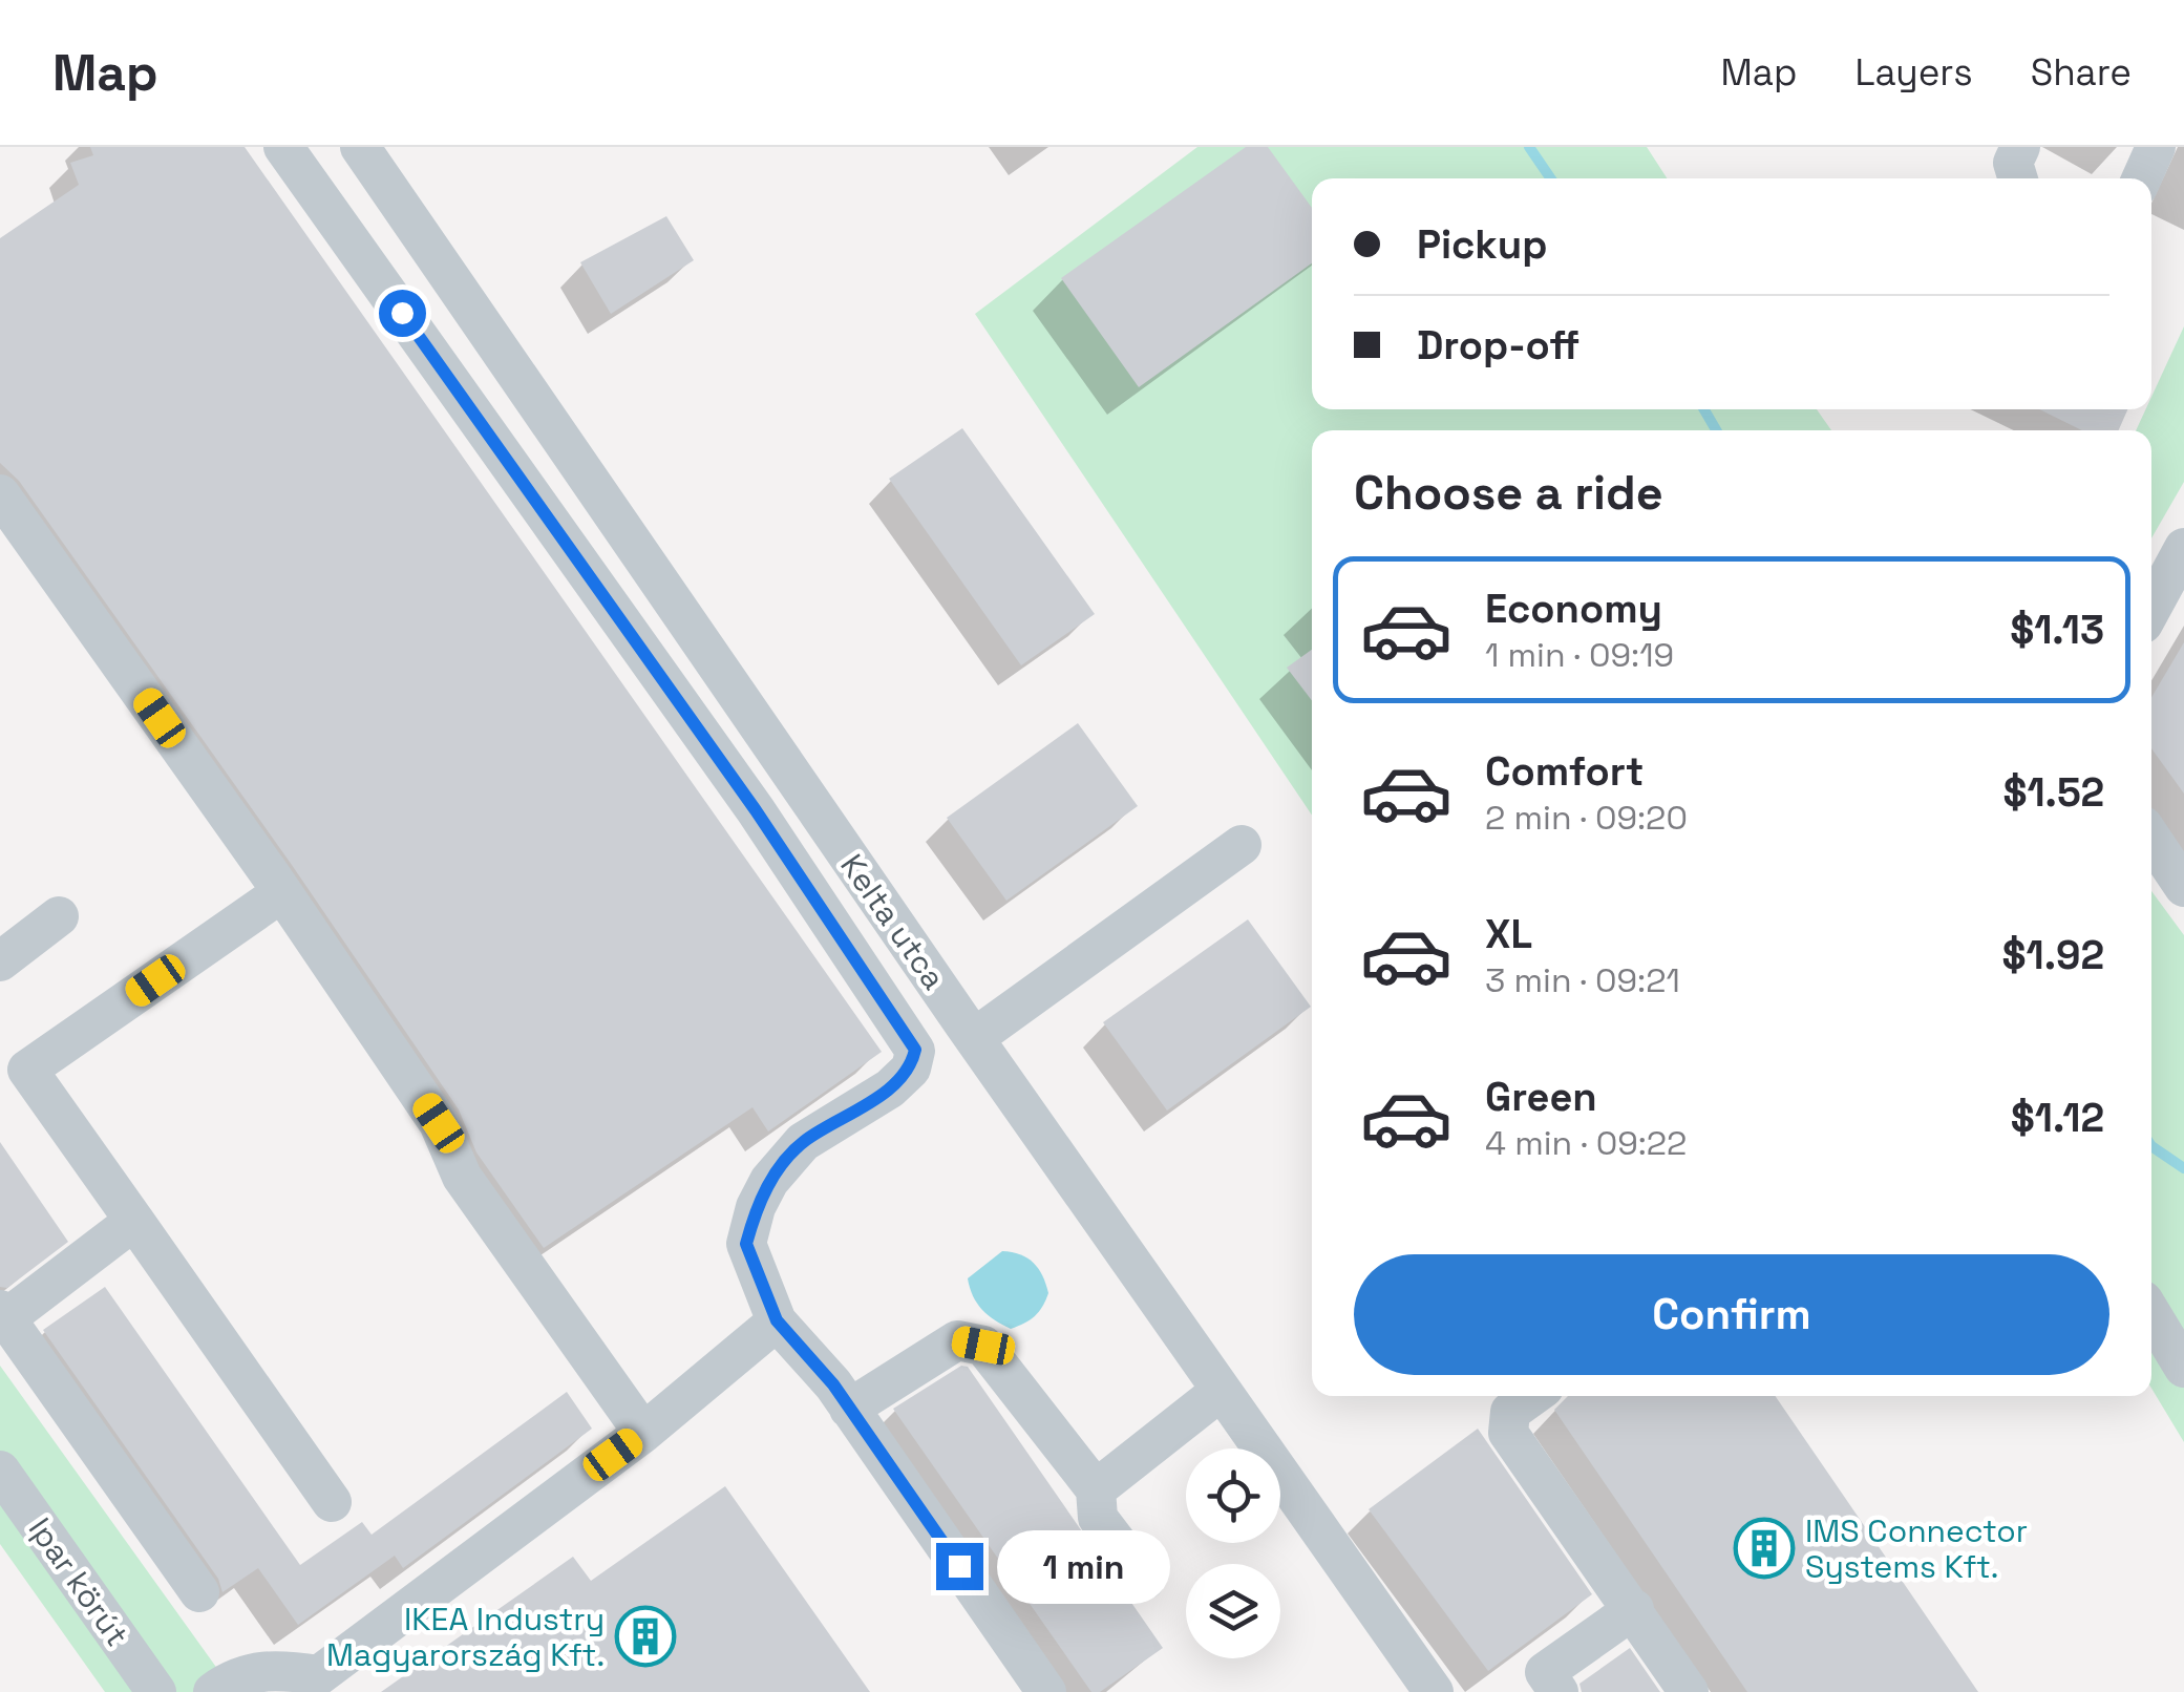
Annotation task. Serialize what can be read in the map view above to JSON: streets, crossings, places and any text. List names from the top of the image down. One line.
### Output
{"streets":{"street":["Kelta utca","Ipar körút"]},"places":{"building":["IMS Connector Systems Kft.","IKEA Industry Magyarország Kft."]},"page":{"header":"Map","nav":["Map","Layers","Share"],"banner":["Pickup","Drop-off"],"heading":"Choose a ride","list":[{"name":"Economy","note":"1 min · 09:19","value":"$1.13"},{"name":"Comfort","note":"2 min · 09:20","value":"$1.52"},{"name":"XL","note":"3 min · 09:21","value":"$1.92"},{"name":"Green","note":"4 min · 09:22","value":"$1.12"}],"buttons":"Confirm","bubble":"1 min"}}
